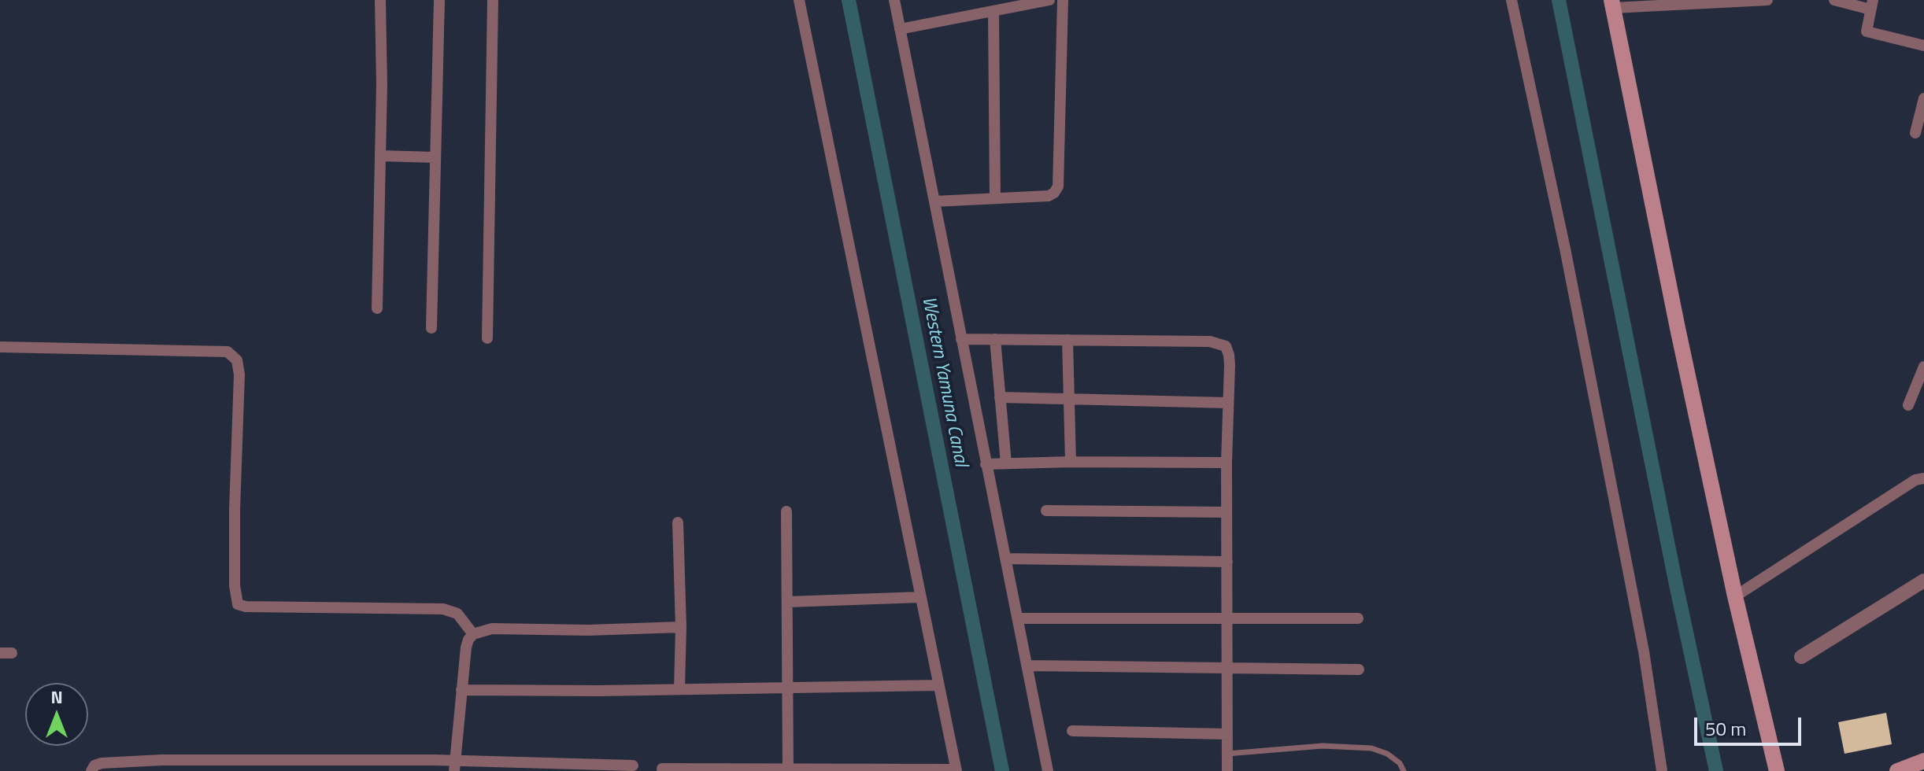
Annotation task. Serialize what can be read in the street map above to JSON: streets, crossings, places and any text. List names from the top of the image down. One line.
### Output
{"water":["Western Yamuna Canal"],"scale_bar":"50 m","north":"top"}
